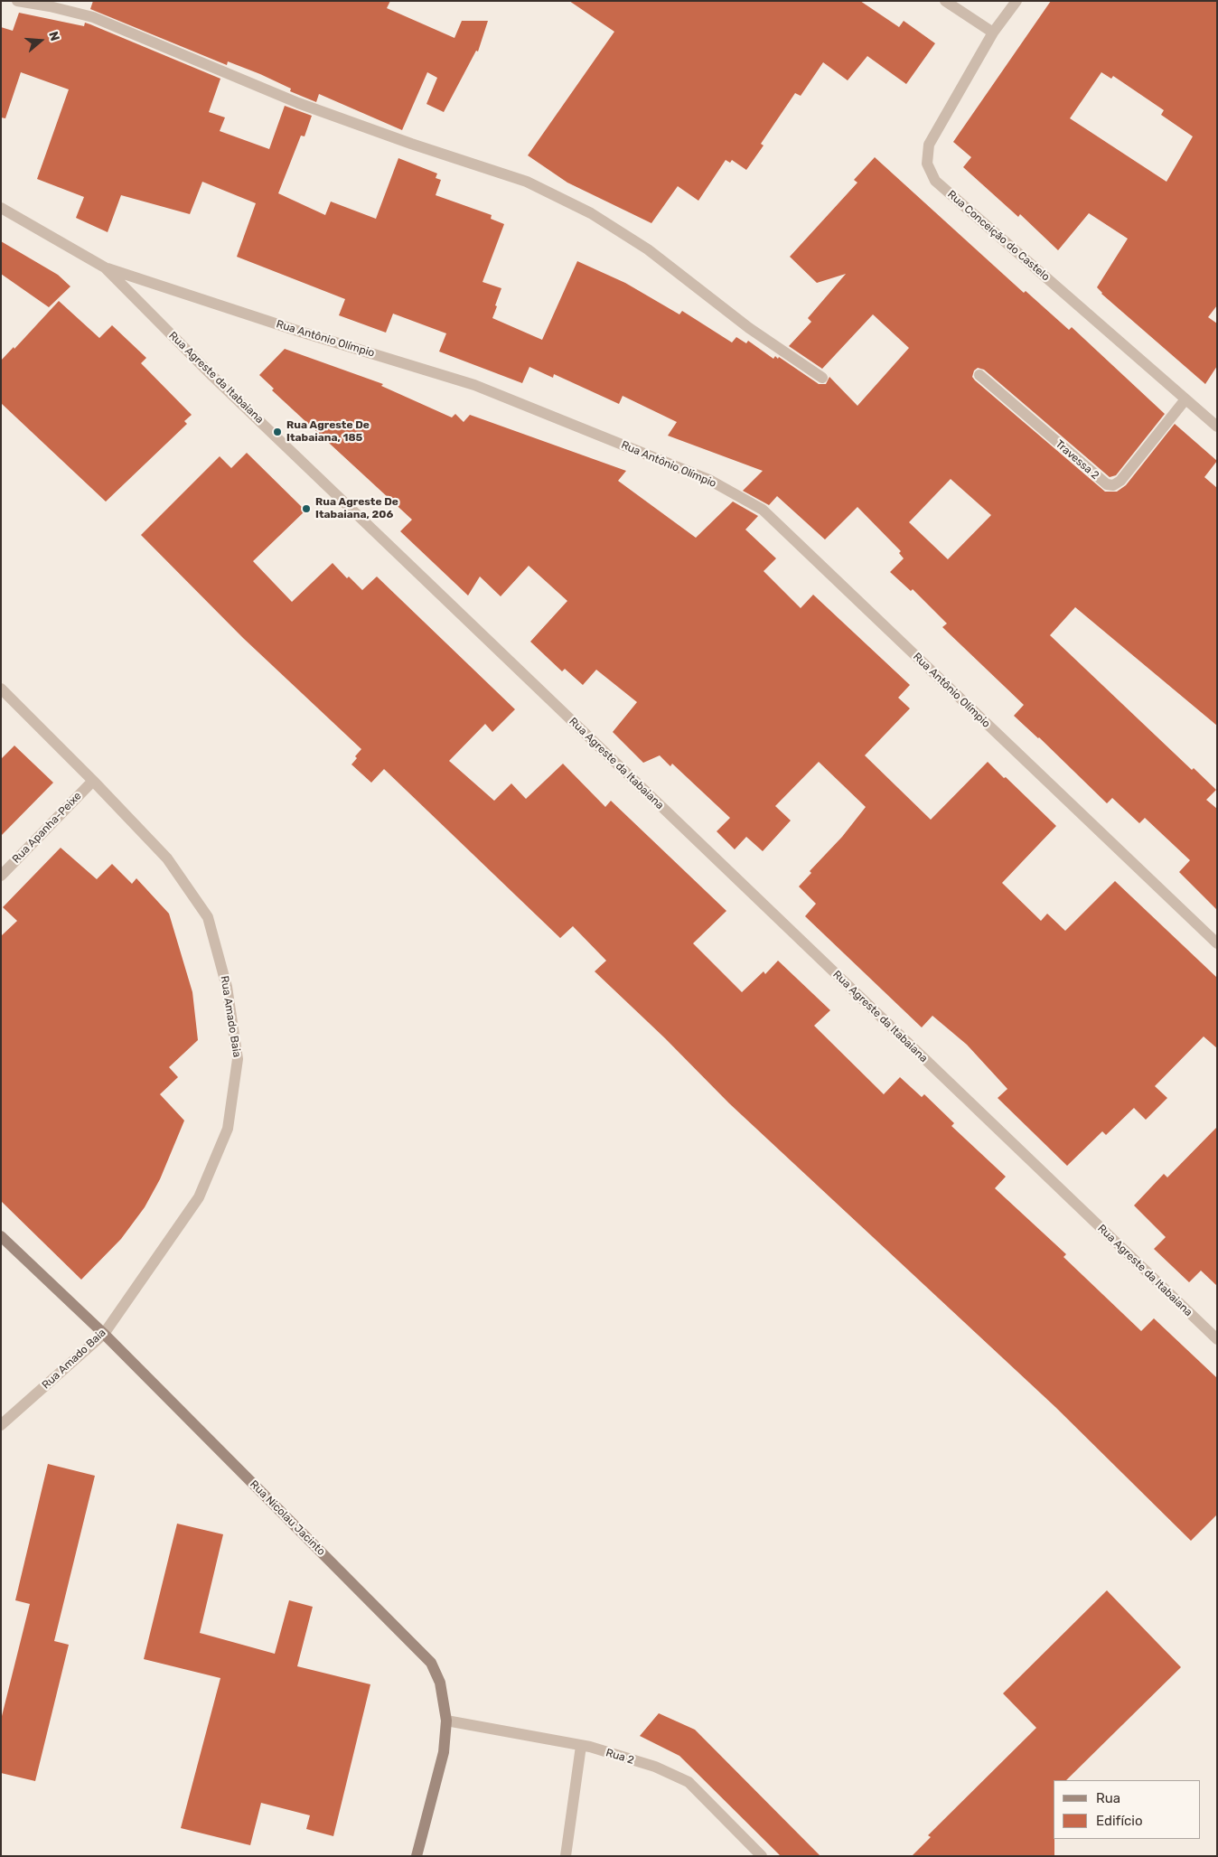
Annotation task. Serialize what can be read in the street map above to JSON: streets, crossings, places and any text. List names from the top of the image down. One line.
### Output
{"streets":{"street":["Rua Conceição do Castelo","Rua Antônio Olímpio","Rua Agreste da Itabaiana","Travessa 2","Rua Apanha-Peixe","Rua Amado Baia","Rua Nicolau Jacinto","Rua 2"]},"crossings":[["Rua Conceição do Castelo","Travessa 2"],["Rua Antônio Olímpio","Rua Agreste da Itabaiana"],["Rua Apanha-Peixe","Rua Amado Baia"],["Rua Amado Baia","Rua Nicolau Jacinto"],["Rua Nicolau Jacinto","Rua 2"]],"places":["Rua Agreste De Itabaiana, 185","Rua Agreste De Itabaiana, 206"],"legend":["Rua","Edifício"],"north":"right"}
